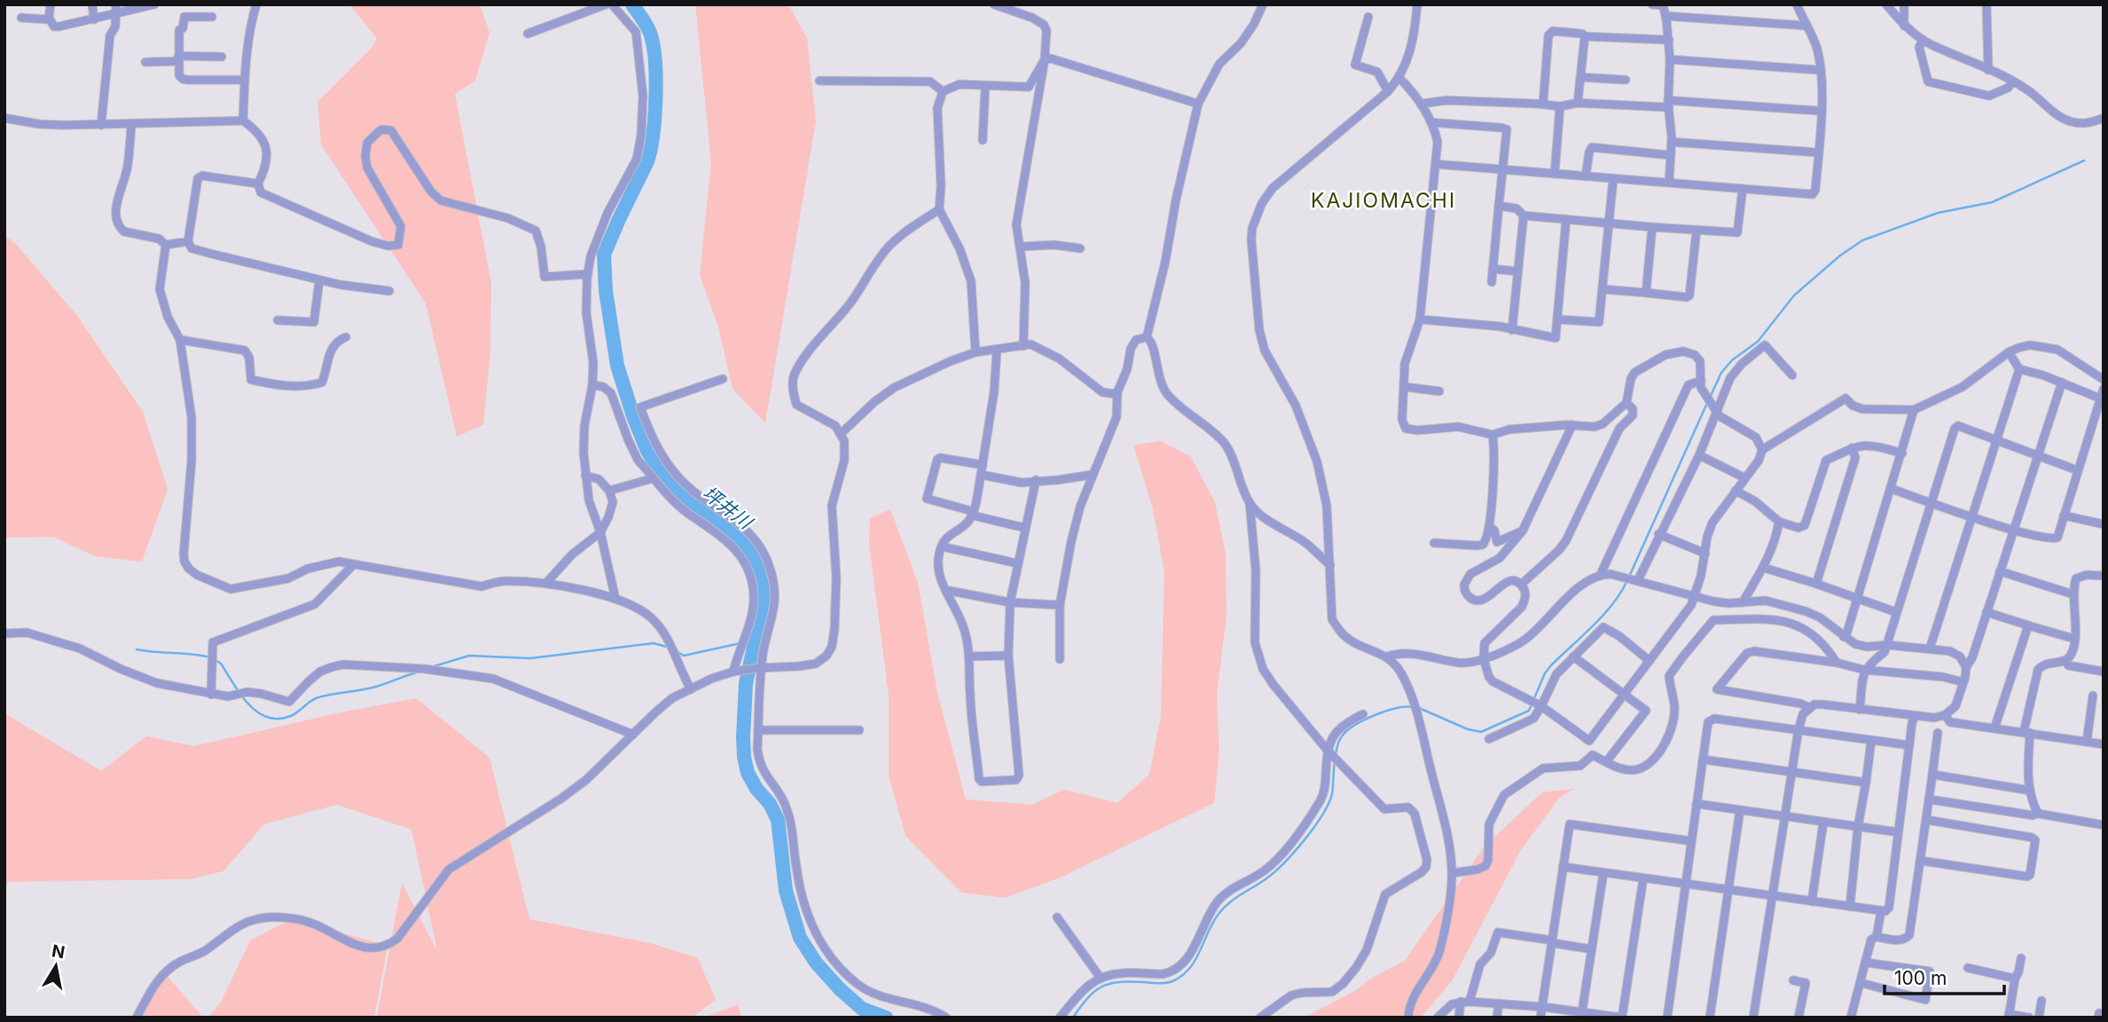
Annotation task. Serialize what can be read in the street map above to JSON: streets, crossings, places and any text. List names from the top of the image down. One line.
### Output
{"districts":["KAJIOMACHI"],"water":["坪井川"],"scale_bar":"100 m","north":"top"}
